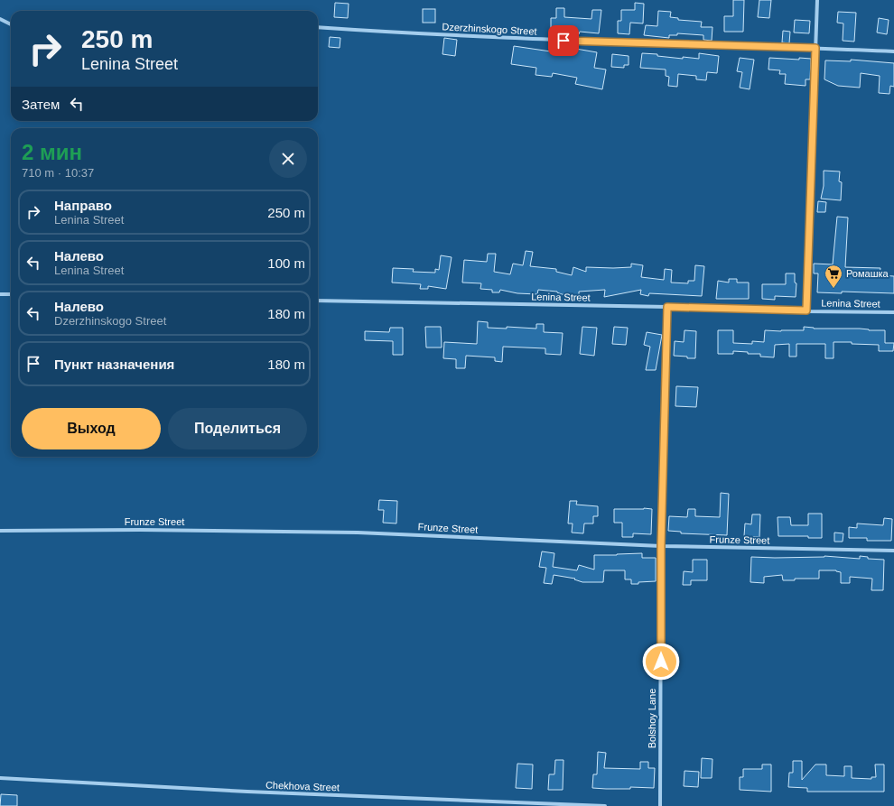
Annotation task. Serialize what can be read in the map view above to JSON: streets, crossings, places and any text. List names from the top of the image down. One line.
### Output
{"streets":{"street":["Dzerzhinskogo Street","Lenina Street","Frunze Street","Bolshoy Lane","Chekhova Street"]},"crossings":[["Dzerzhinskogo Street","Lenina Street"],["Lenina Street","Bolshoy Lane"],["Frunze Street","Bolshoy Lane"]],"places":{"supermarket":["Ромашка"]},"page":{"turn":["250 m","Lenina Street"],"then":"Затем","heading":["2 мин","710 m · 10:37"],"list":[{"name":"Направо","note":"Lenina Street","value":"250 m"},{"name":"Налево","note":"Lenina Street","value":"100 m"},{"name":"Налево","note":"Dzerzhinskogo Street","value":"180 m"},{"name":"Пункт назначения","value":"180 m"}],"buttons":["Выход","Поделиться"]}}
